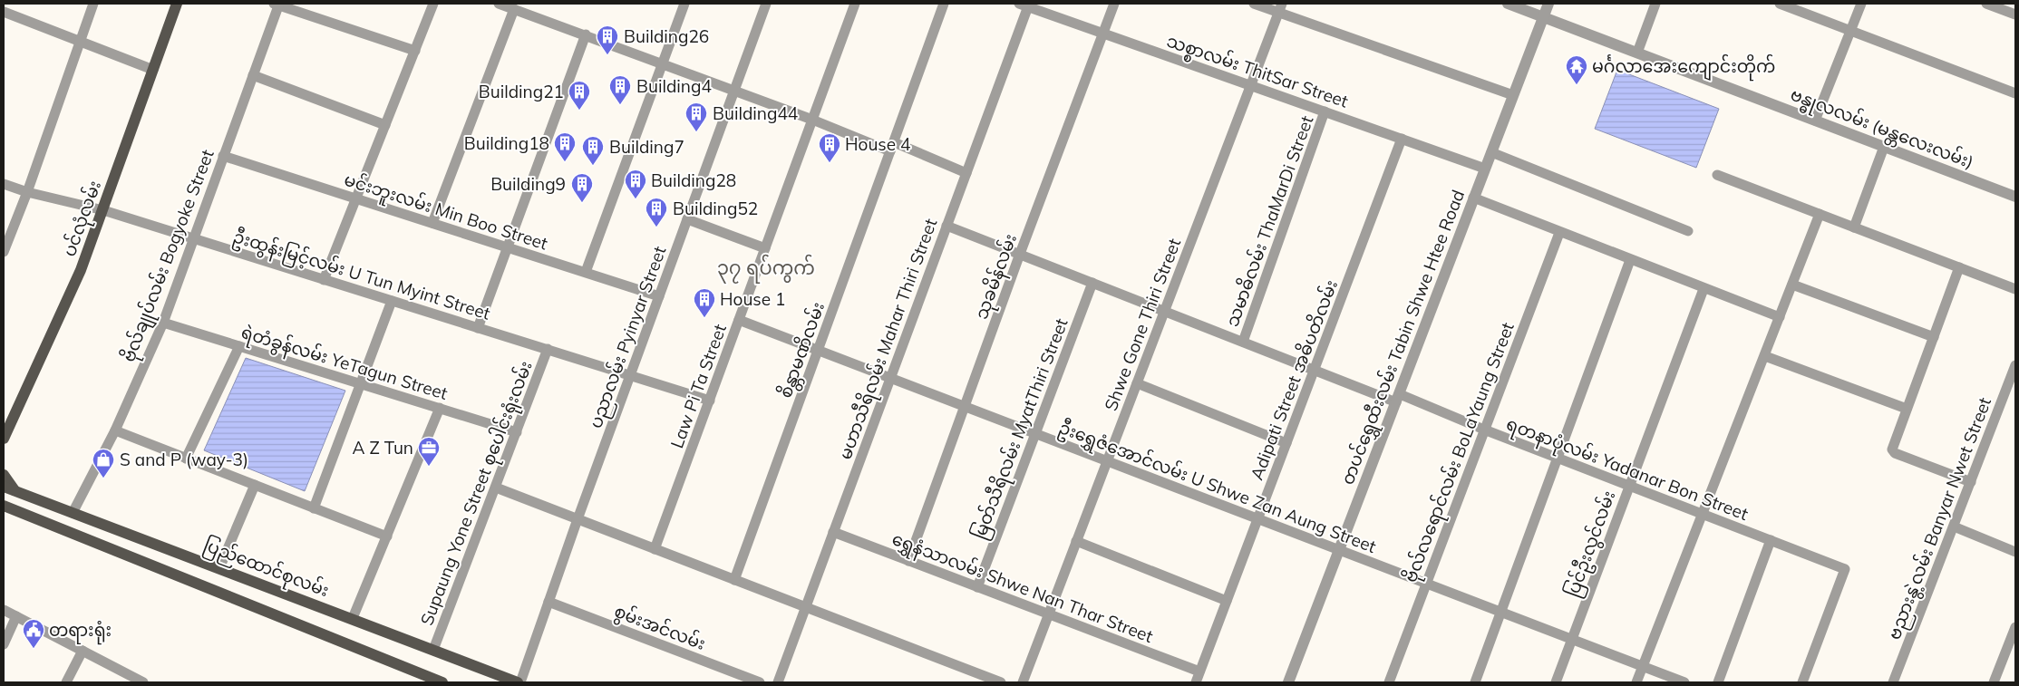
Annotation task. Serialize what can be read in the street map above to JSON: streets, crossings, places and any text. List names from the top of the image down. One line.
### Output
{"streets":{"main road":["ပင်လုံလမ်း","ပြည်ထောင်စုလမ်း"],"street":["သစ္စာလမ်း ThitSar Street","ဗန္ဓုလလမ်း (မန္တလေးလမ်း)","မင်းဘူးလမ်း Min Boo Street","သမာဓိလမ်း ThaMarDi Street","ဗိုလ်ချုပ်လမ်း Bogyoke Street","ဦးထွန်းမြင့်လမ်း U Tun Myint Street","သုခမိန်လမ်း","Shwe Gone Thiri Street","ပညာလမ်း Pyinyar Street","တပင်ရွှေထီးလမ်း Tabin Shwe Htee Road","မဟာသီရိလမ်း Mahar Thiri Street","စိန္တာမဏိလမ်း","ရဲတံခွန်လမ်း YeTagun Street","Adipati Street အဓိပတိလမ်း","Law Pi Ta Street","မြတ်သီရိလမ်း MyatThiri Street","ဗိုလ်လရောင်လမ်း BoLaYaung Street","ရတနာပုံလမ်း Yadanar Bon Street","ဦးရွှေဇံအောင်လမ်း U Shwe Zan Aung Street","Supaung Yone Street စုပေါင်းရုံးလမ်း","ဗညားနွဲ့လမ်း Banyar Nwet Street","ပြင်ဦးလွင်လမ်း","ရွှေနံသာလမ်း Shwe Nan Thar Street","စွမ်းအင်လမ်း"]},"crossings":[["သစ္စာလမ်း ThitSar Street","သမာဓိလမ်း ThaMarDi Street"],["သစ္စာလမ်း ThitSar Street","သုခမိန်လမ်း"],["သစ္စာလမ်း ThitSar Street","Shwe Gone Thiri Street"],["သစ္စာလမ်း ThitSar Street","တပင်ရွှေထီးလမ်း Tabin Shwe Htee Road"],["သစ္စာလမ်း ThitSar Street","မဟာသီရိလမ်း Mahar Thiri Street"],["သစ္စာလမ်း ThitSar Street","Adipati Street အဓိပတိလမ်း"],["ဗန္ဓုလလမ်း (မန္တလေးလမ်း)","တပင်ရွှေထီးလမ်း Tabin Shwe Htee Road"],["မင်းဘူးလမ်း Min Boo Street","ဗိုလ်ချုပ်လမ်း Bogyoke Street"],["မင်းဘူးလမ်း Min Boo Street","ပညာလမ်း Pyinyar Street"],["ပင်လုံလမ်း","ဦးထွန်းမြင့်လမ်း U Tun Myint Street"],["သမာဓိလမ်း ThaMarDi Street","ရတနာပုံလမ်း Yadanar Bon Street"],["ဗိုလ်ချုပ်လမ်း Bogyoke Street","ဦးထွန်းမြင့်လမ်း U Tun Myint Street"],["ဗိုလ်ချုပ်လမ်း Bogyoke Street","ရဲတံခွန်လမ်း YeTagun Street"],["ဗိုလ်ချုပ်လမ်း Bogyoke Street","ပြည်ထောင်စုလမ်း"],["ဦးထွန်းမြင့်လမ်း U Tun Myint Street","ပညာလမ်း Pyinyar Street"],["ဦးထွန်းမြင့်လမ်း U Tun Myint Street","Law Pi Ta Street"],["ဦးထွန်းမြင့်လမ်း U Tun Myint Street","Supaung Yone Street စုပေါင်းရုံးလမ်း"],["သုခမိန်လမ်း","ရတနာပုံလမ်း Yadanar Bon Street"],["သုခမိန်လမ်း","ဦးရွှေဇံအောင်လမ်း U Shwe Zan Aung Street"],["သုခမိန်လမ်း","ရွှေနံသာလမ်း Shwe Nan Thar Street"],["Shwe Gone Thiri Street","ရတနာပုံလမ်း Yadanar Bon Street"],["Shwe Gone Thiri Street","ဦးရွှေဇံအောင်လမ်း U Shwe Zan Aung Street"],["Shwe Gone Thiri Street","ရွှေနံသာလမ်း Shwe Nan Thar Street"],["ပညာလမ်း Pyinyar Street","ပြည်ထောင်စုလမ်း"],["ပညာလမ်း Pyinyar Street","စွမ်းအင်လမ်း"],["တပင်ရွှေထီးလမ်း Tabin Shwe Htee Road","ရတနာပုံလမ်း Yadanar Bon Street"],["တပင်ရွှေထီးလမ်း Tabin Shwe Htee Road","ဦးရွှေဇံအောင်လမ်း U Shwe Zan Aung Street"],["မဟာသီရိလမ်း Mahar Thiri Street","ရတနာပုံလမ်း Yadanar Bon Street"],["မဟာသီရိလမ်း Mahar Thiri Street","ဦးရွှေဇံအောင်လမ်း U Shwe Zan Aung Street"],["မဟာသီရိလမ်း Mahar Thiri Street","ရွှေနံသာလမ်း Shwe Nan Thar Street"],["စိန္တာမဏိလမ်း","ဦးရွှေဇံအောင်လမ်း U Shwe Zan Aung Street"],["ရဲတံခွန်လမ်း YeTagun Street","Supaung Yone Street စုပေါင်းရုံးလမ်း"],["Adipati Street အဓိပတိလမ်း","ရတနာပုံလမ်း Yadanar Bon Street"],["Adipati Street အဓိပတိလမ်း","ဦးရွှေဇံအောင်လမ်း U Shwe Zan Aung Street"],["Adipati Street အဓိပတိလမ်း","ရွှေနံသာလမ်း Shwe Nan Thar Street"],["Law Pi Ta Street","ဦးရွှေဇံအောင်လမ်း U Shwe Zan Aung Street"],["မြတ်သီရိလမ်း MyatThiri Street","ရတနာပုံလမ်း Yadanar Bon Street"],["မြတ်သီရိလမ်း MyatThiri Street","ဦးရွှေဇံအောင်လမ်း U Shwe Zan Aung Street"],["မြတ်သီရိလမ်း MyatThiri Street","ရွှေနံသာလမ်း Shwe Nan Thar Street"],["ဗိုလ်လရောင်လမ်း BoLaYaung Street","ရတနာပုံလမ်း Yadanar Bon Street"],["ဗိုလ်လရောင်လမ်း BoLaYaung Street","ဦးရွှေဇံအောင်လမ်း U Shwe Zan Aung Street"],["ရတနာပုံလမ်း Yadanar Bon Street","ပြင်ဦးလွင်လမ်း"],["ဦးရွှေဇံအောင်လမ်း U Shwe Zan Aung Street","ပြင်ဦးလွင်လမ်း"],["Supaung Yone Street စုပေါင်းရုံးလမ်း","ပြည်ထောင်စုလမ်း"]],"districts":["၃၇ ရပ်ကွက်"],"places":{"building":["Building26","Building4","Building21","Building44","Building18","House 4","Building7","Building28","Building9","Building52","House 1"],"temple":["မင်္ဂလာအေးကျောင်းတိုက်"],"office":["A Z Tun"],"shop":["S and P (way-3)"],"public building":["တရားရုံး"]}}
